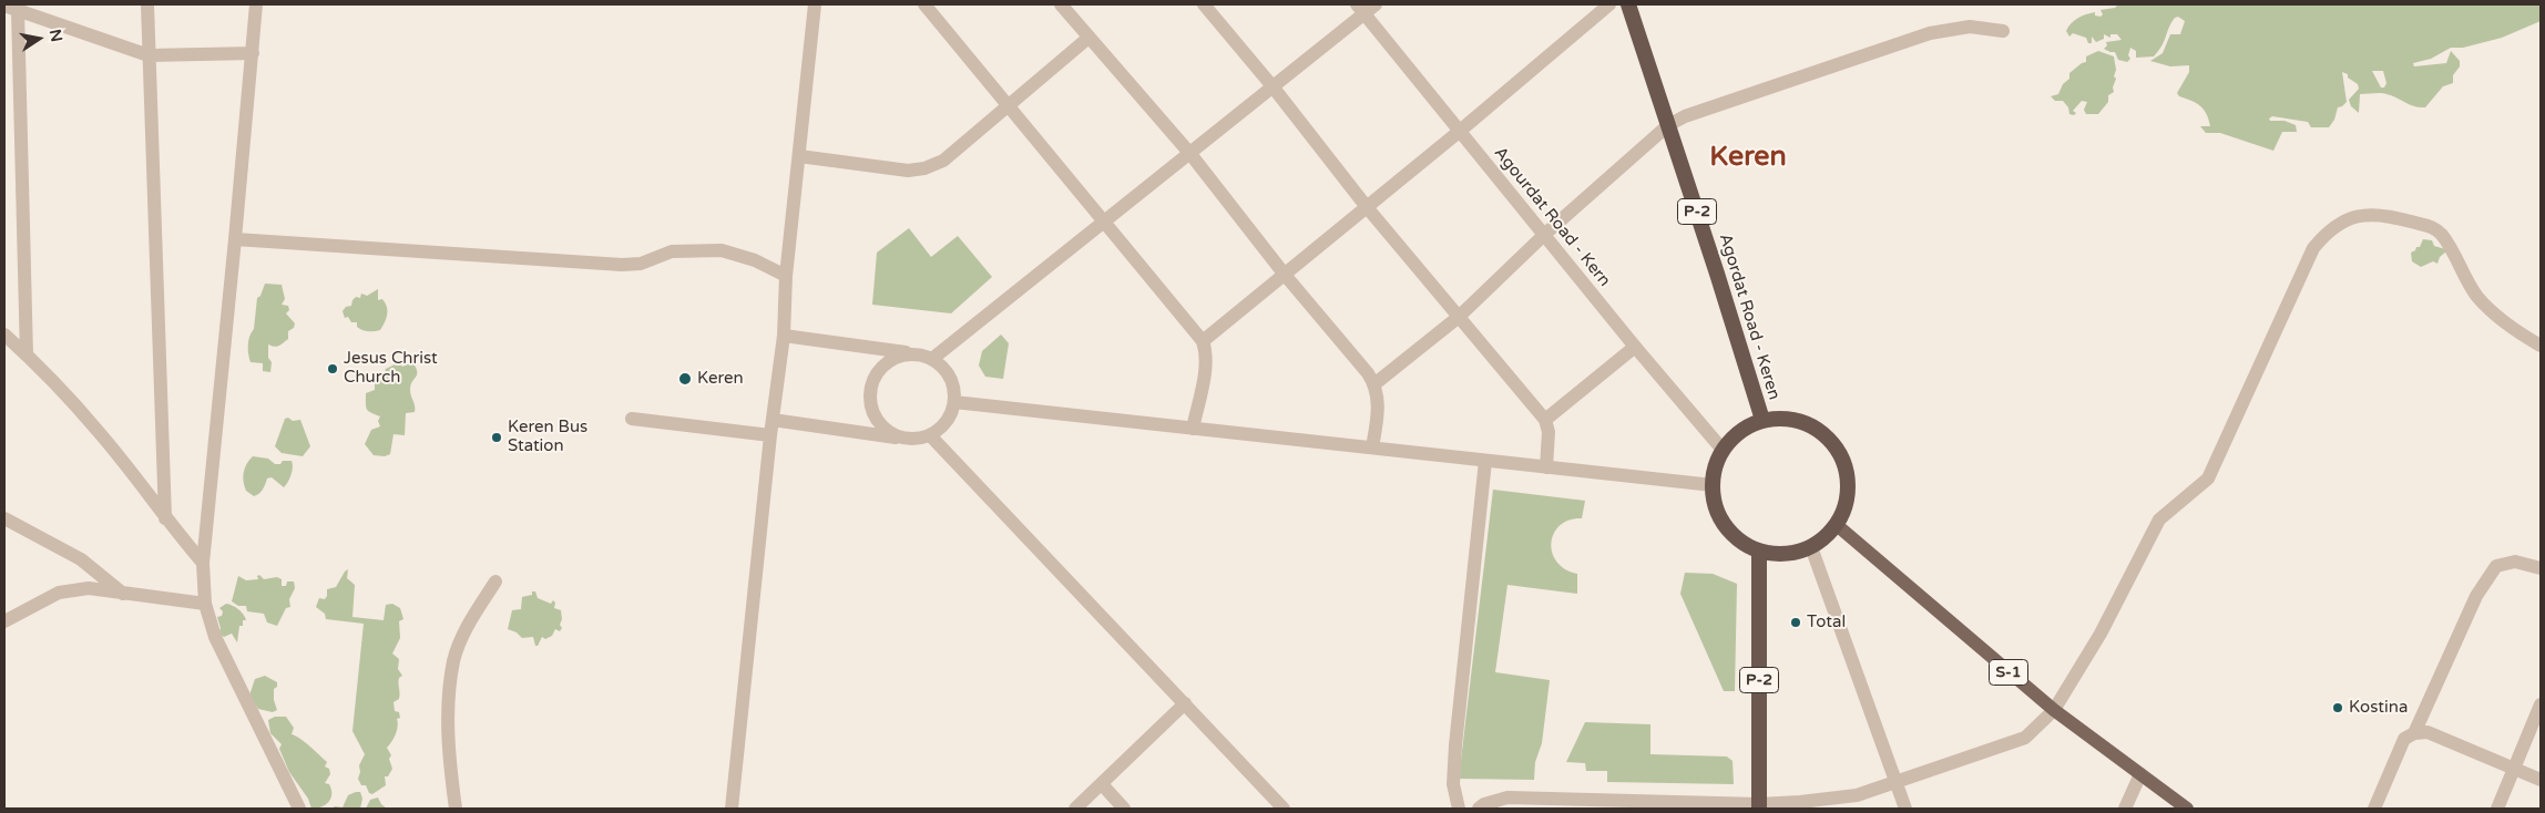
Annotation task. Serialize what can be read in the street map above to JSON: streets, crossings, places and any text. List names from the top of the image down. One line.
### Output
{"streets":{"highway":["P-2","Agordat Road - Keren"],"main road":["S-1"],"street":["Agourdat Road - Kern"]},"crossings":[["P-2","Agourdat Road - Kern"],["P-2","Agordat Road - Keren"],["P-2","S-1"],["Agourdat Road - Kern","Agordat Road - Keren"],["Agourdat Road - Kern","S-1"],["Agordat Road - Keren","S-1"]],"districts":["Keren"],"places":["Jesus Christ Church","Keren","Keren Bus Station","Total","Kostina"],"north":"right"}
